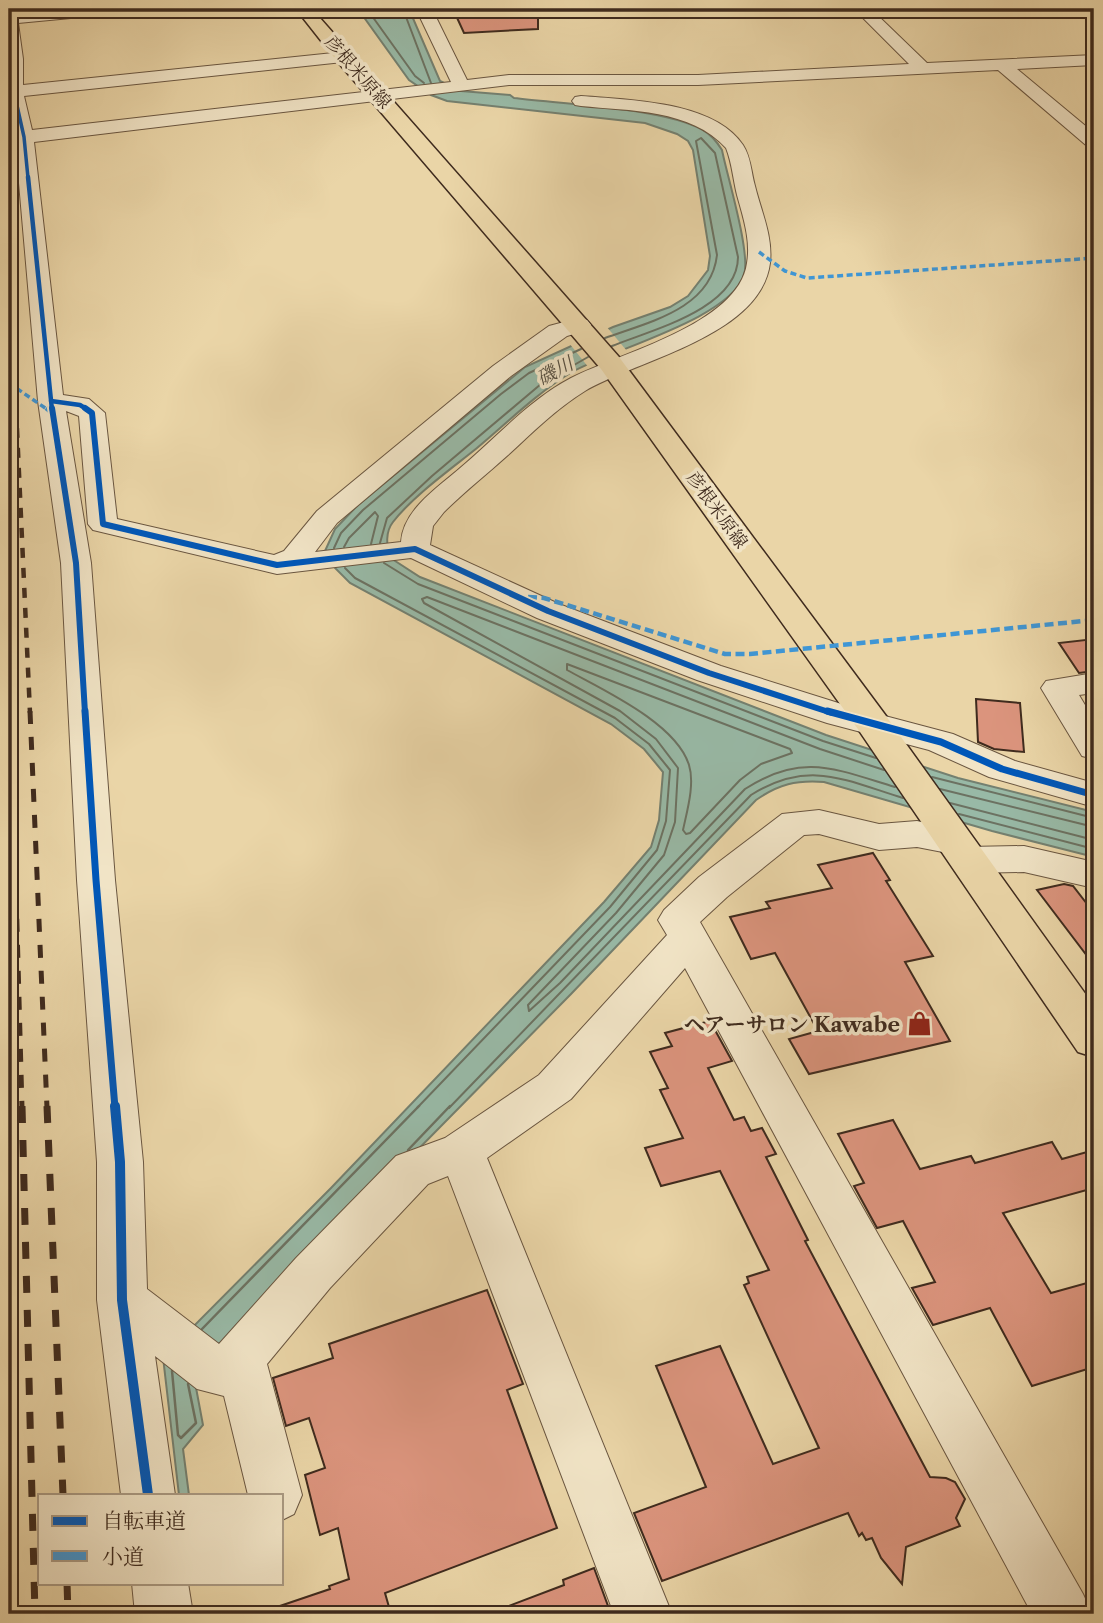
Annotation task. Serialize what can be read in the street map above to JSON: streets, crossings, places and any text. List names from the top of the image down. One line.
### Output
{"streets":{"main road":["彦根米原線"]},"water":["磯川"],"places":{"shop":["ヘアーサロン Kawabe"]},"legend":["自転車道","小道"]}
